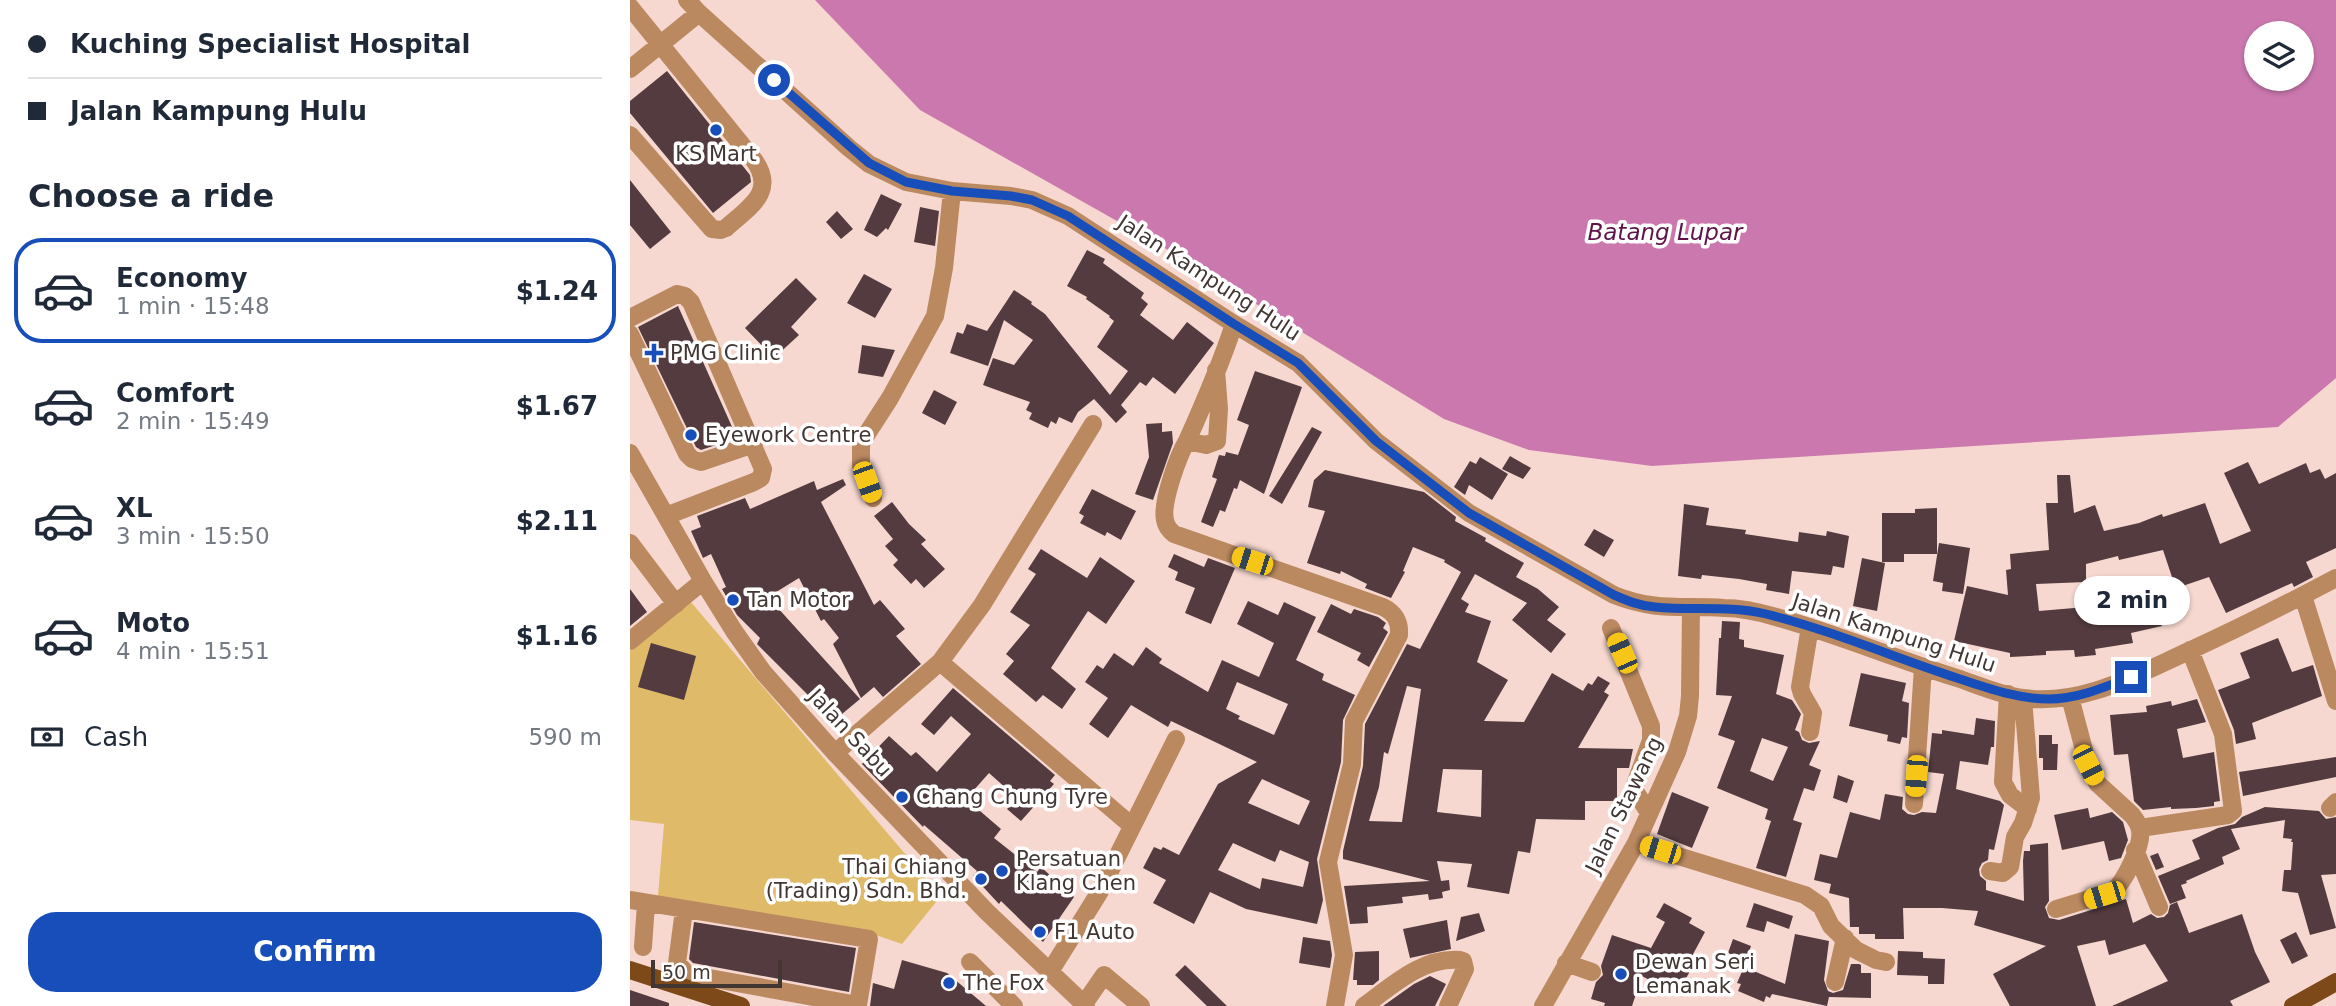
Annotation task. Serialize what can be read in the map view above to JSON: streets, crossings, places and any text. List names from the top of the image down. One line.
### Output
{"streets":{"street":["Jalan Kampung Hulu","Jalan Sabu","Jalan Stawang"]},"crossings":[["Jalan Kampung Hulu","Jalan Stawang"]],"water":["Batang Lupar"],"places":{"other":["KS Mart","Eyework Centre","Tan Motor","Chang Chung Tyre","Persatuan Klang Chen","Thai Chiang (Trading) Sdn. Bhd.","F1 Auto","Dewan Seri Lemanak","The Fox"],"health":["PMG Clinic"]},"scale_bar":"50 m","page":{"banner":["Kuching Specialist Hospital","Jalan Kampung Hulu"],"heading":"Choose a ride","list":[{"name":"Economy","note":"1 min · 15:48","value":"$1.24"},{"name":"Comfort","note":"2 min · 15:49","value":"$1.67"},{"name":"XL","note":"3 min · 15:50","value":"$2.11"},{"name":"Moto","note":"4 min · 15:51","value":"$1.16"}],"bubble":"2 min","pay":["Cash","590 m"],"buttons":"Confirm","scale":"50 m"}}
